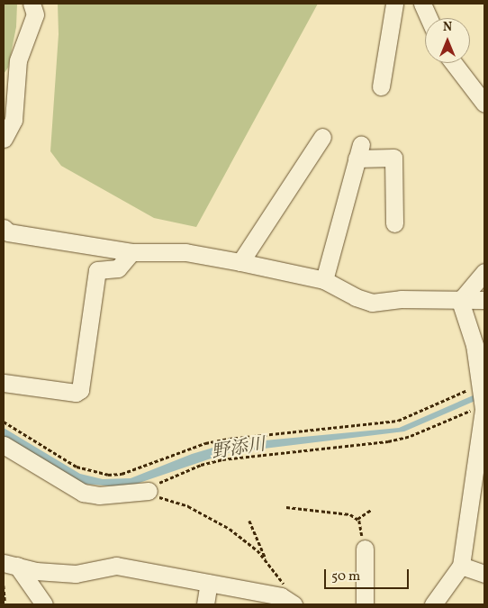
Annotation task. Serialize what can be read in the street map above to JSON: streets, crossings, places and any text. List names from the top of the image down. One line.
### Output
{"water":["野添川"],"scale_bar":"50 m","north":"top"}
